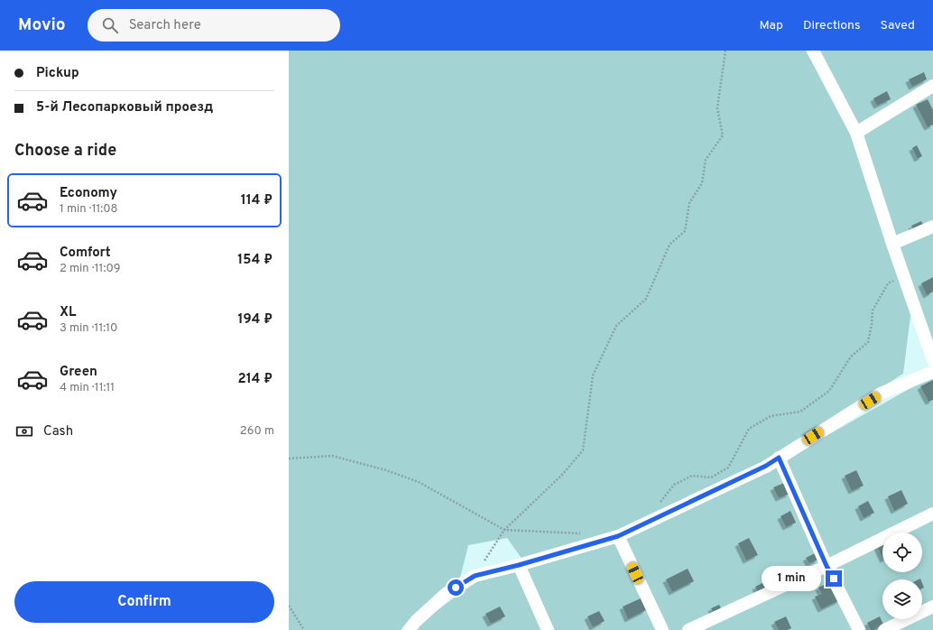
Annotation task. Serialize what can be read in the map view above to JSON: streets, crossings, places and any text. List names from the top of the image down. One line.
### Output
{"page":{"header":"Movio","search":"Search here","nav":["Map","Directions","Saved"],"banner":["Pickup","5-й Лесопарковый проезд"],"heading":"Choose a ride","list":[{"name":"Economy","note":"1 min · 11:08","value":"114 ₽"},{"name":"Comfort","note":"2 min · 11:09","value":"154 ₽"},{"name":"XL","note":"3 min · 11:10","value":"194 ₽"},{"name":"Green","note":"4 min · 11:11","value":"214 ₽"}],"pay":["Cash","260 m"],"bubble":"1 min","buttons":"Confirm"}}
